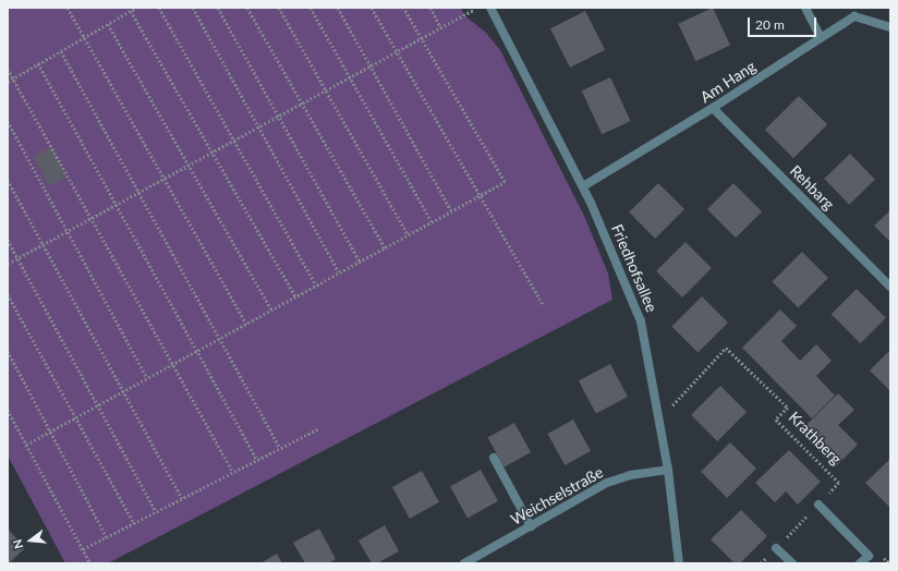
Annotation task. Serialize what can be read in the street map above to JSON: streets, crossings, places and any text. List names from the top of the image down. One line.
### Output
{"streets":{"street":["Am Hang","Rehbarg","Friedhofsallee","Weichselstraße"],"path":["Krathberg"]},"crossings":[["Am Hang","Rehbarg"],["Am Hang","Friedhofsallee"],["Friedhofsallee","Krathberg"],["Friedhofsallee","Weichselstraße"]],"scale_bar":"20 m","north":"left"}
